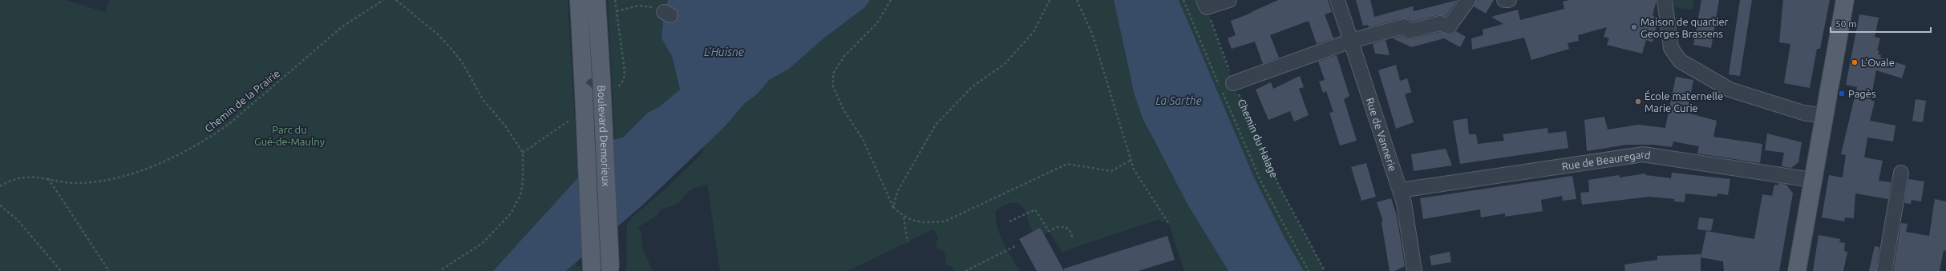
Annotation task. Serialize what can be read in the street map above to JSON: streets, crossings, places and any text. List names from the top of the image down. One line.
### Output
{"streets":{"main road":["Boulevard Demorieux"],"street":["Rue de Vannerie","Rue de Beauregard"],"path":["Chemin de la Prairie","Chemin du Halage"]},"crossings":[["Rue de Vannerie","Rue de Beauregard"]],"water":["L'Huisne","La Sarthe"],"parks":["Parc du Gué-de-Maulny"],"places":{"other":["Maison de quartier Georges Brassens","L'Ovale","École maternelle Marie Curie"],"transit":["Pagès"]},"scale_bar":"50 m"}
